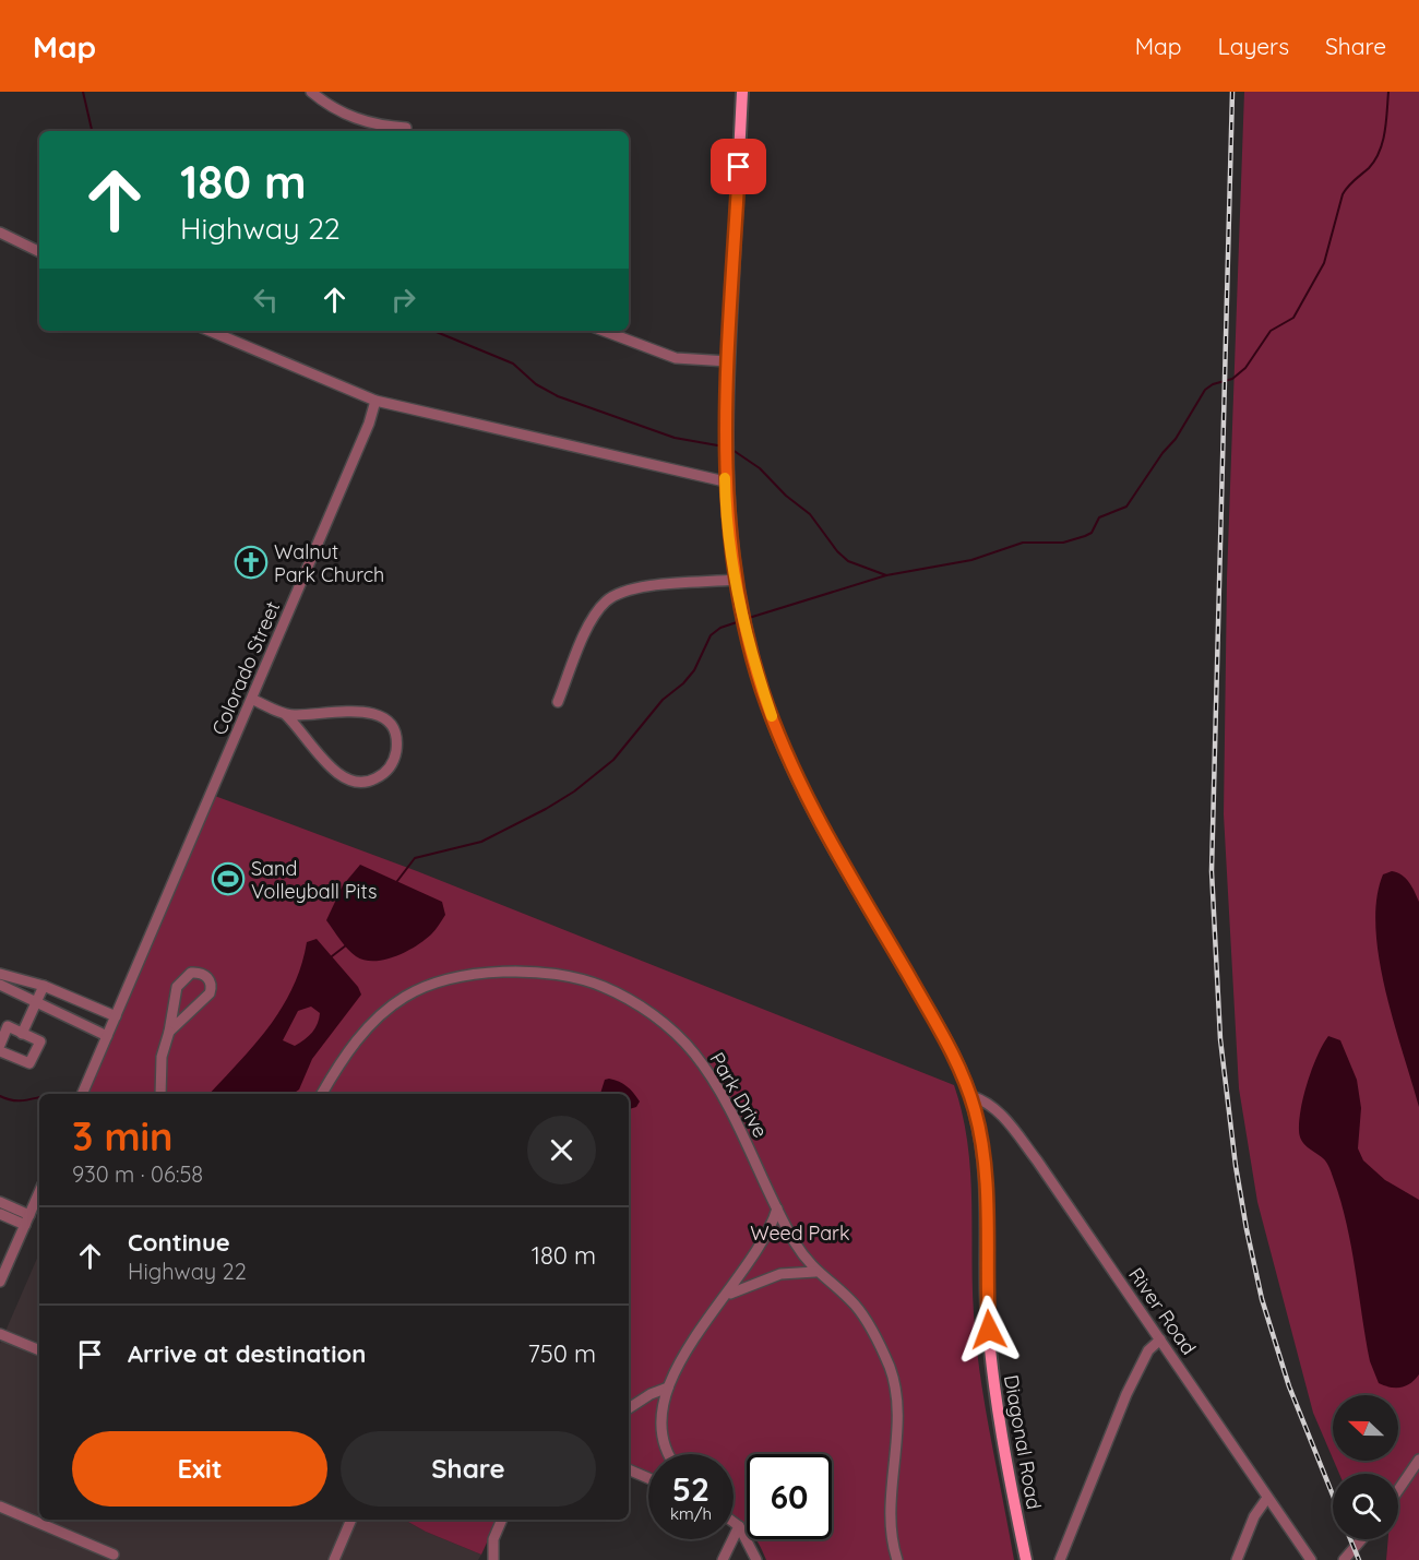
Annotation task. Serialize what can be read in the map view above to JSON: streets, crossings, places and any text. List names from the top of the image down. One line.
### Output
{"streets":{"main road":["Diagonal Road"],"street":["Colorado Street","Park Drive","River Road"]},"crossings":[["River Road","Diagonal Road"]],"parks":["Weed Park"],"places":{"church":["Walnut Park Church"],"sports":["Sand Volleyball Pits"]},"north":"left","page":{"header":"Map","nav":["Map","Layers","Share"],"turn":["180 m","Highway 22"],"heading":["3 min","930 m · 06:58"],"list":[{"name":"Continue","note":"Highway 22","value":"180 m"},{"name":"Arrive at destination","value":"750 m"}],"buttons":["Exit","Share"],"speed":"52 km/h","limit":"60"}}
